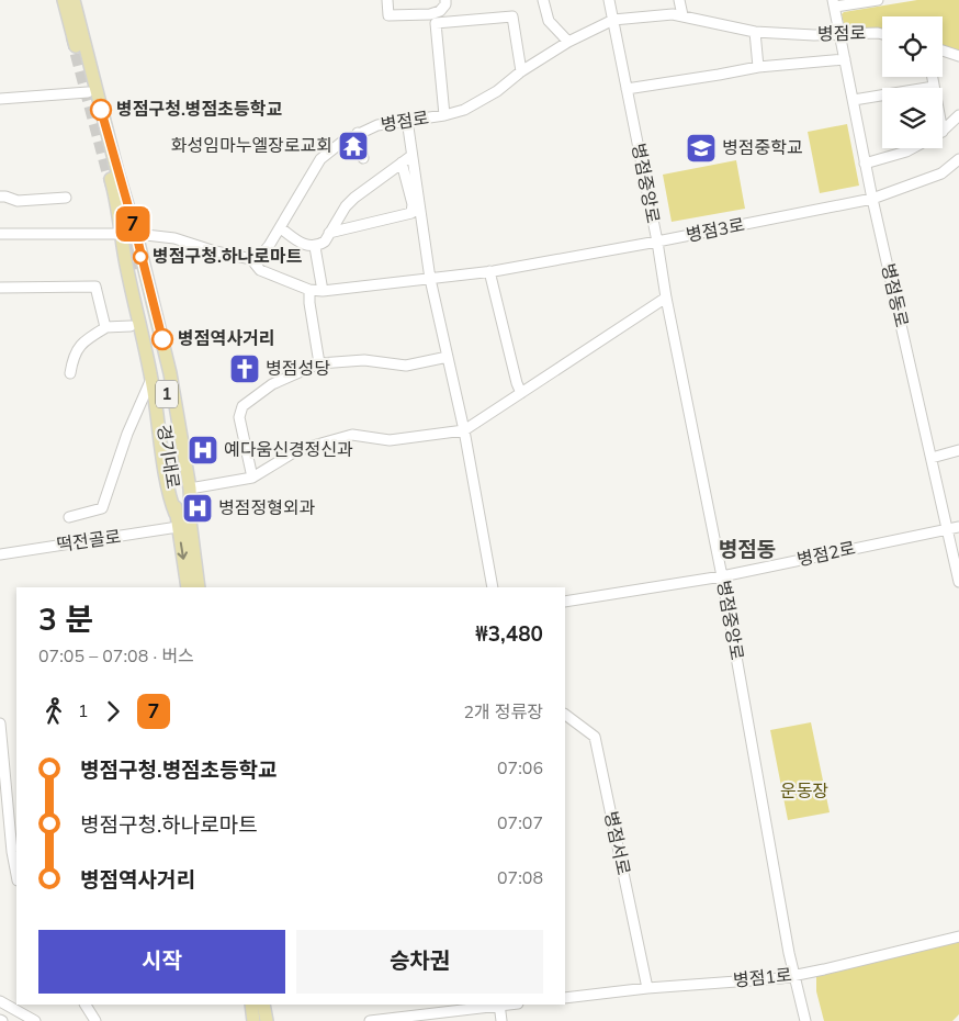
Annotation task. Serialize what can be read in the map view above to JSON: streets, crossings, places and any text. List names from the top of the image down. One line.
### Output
{"streets":{"main road":["1","경기대로"],"street":["병점로","병점중앙로","병점3로","병점동로","떡전골로","병점2로","병점서로","병점1로"]},"crossings":[["병점로","병점중앙로"],["병점로","병점3로"],["병점로","병점동로"],["병점중앙로","병점3로"],["병점중앙로","병점2로"],["병점중앙로","병점1로"],["병점3로","병점동로"],["병점동로","병점2로"],["경기대로","떡전골로"],["병점서로","병점1로"]],"districts":["병점동"],"parks":["운동장"],"places":{"other":["병점구청.병점초등학교","병점구청.하나로마트","병점역사거리"],"temple":["화성임마누엘장로교회"],"school or university":["병점중학교"],"church":["병점성당"],"hospital":["예다움신경정신과","병점정형외과"]},"lines":["bus line 7"],"page":{"on_map":"7","heading":["3 분","07:05 – 07:08 · 버스","₩3,480"],"legs":["1","7","2개 정류장"],"list":[{"name":"병점구청.병점초등학교","value":"07:06"},{"name":"병점구청.하나로마트","value":"07:07"},{"name":"병점역사거리","value":"07:08"}],"buttons":["시작","승차권"]}}
